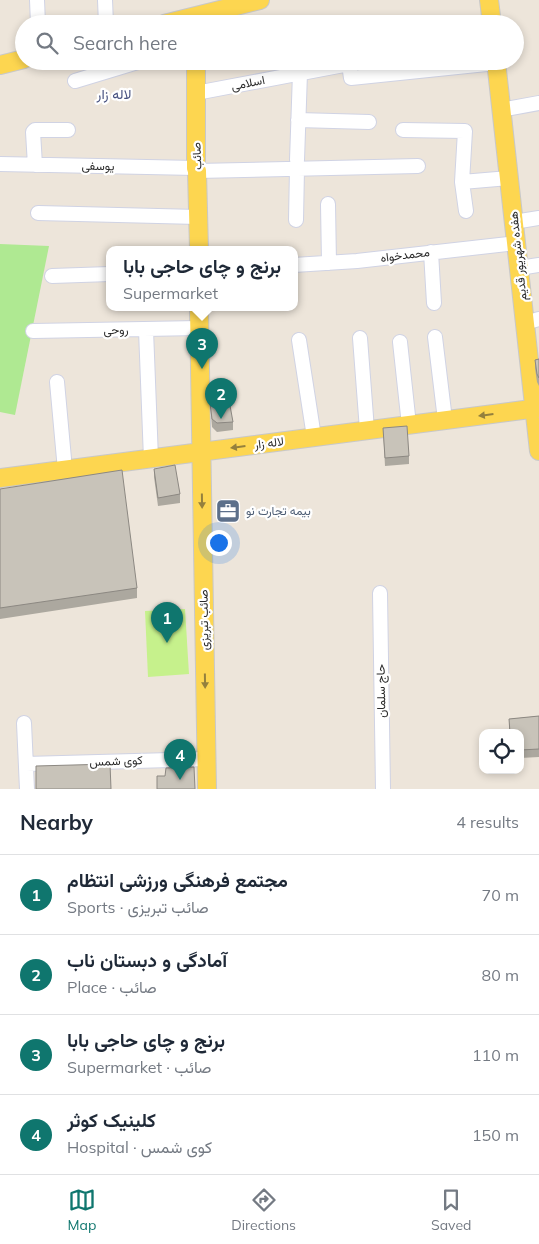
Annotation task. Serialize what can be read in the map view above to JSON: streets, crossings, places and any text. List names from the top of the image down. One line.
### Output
{"streets":{"main road":["صائب","هفده شهریور قدیم","لاله زار","صائب تبریزی"],"street":["اسلامی","یوسفی","محمدخواه","روحی","حاج سلمان","کوی شمس"]},"crossings":[["اسلامی","صائب"],["صائب","یوسفی"],["محمدخواه","هفده شهریور قدیم"],["هفده شهریور قدیم","لاله زار"],["لاله زار","صائب تبریزی"],["صائب تبریزی","کوی شمس"]],"one_way":["لاله زار","صائب تبریزی"],"districts":["لاله زار"],"places":{"office":["بیمه تجارت نو"]},"page":{"search":"Search here","popup":["برنج و چای حاجی بابا","Supermarket"],"pins":["3","2","1","4"],"heading":["Nearby","4 results"],"list":[{"mark":"1","name":"مجتمع فرهنگی ورزشی انتظام","note":"Sports · صائب تبریزی","value":"70 m"},{"mark":"2","name":"آمادگی و دبستان ناب","note":"Place · صائب","value":"80 m"},{"mark":"3","name":"برنج و چای حاجی بابا","note":"Supermarket · صائب","value":"110 m"},{"mark":"4","name":"کلینیک کوثر","note":"Hospital · کوی شمس","value":"150 m"}],"nav":["Map","Directions","Saved"]}}
